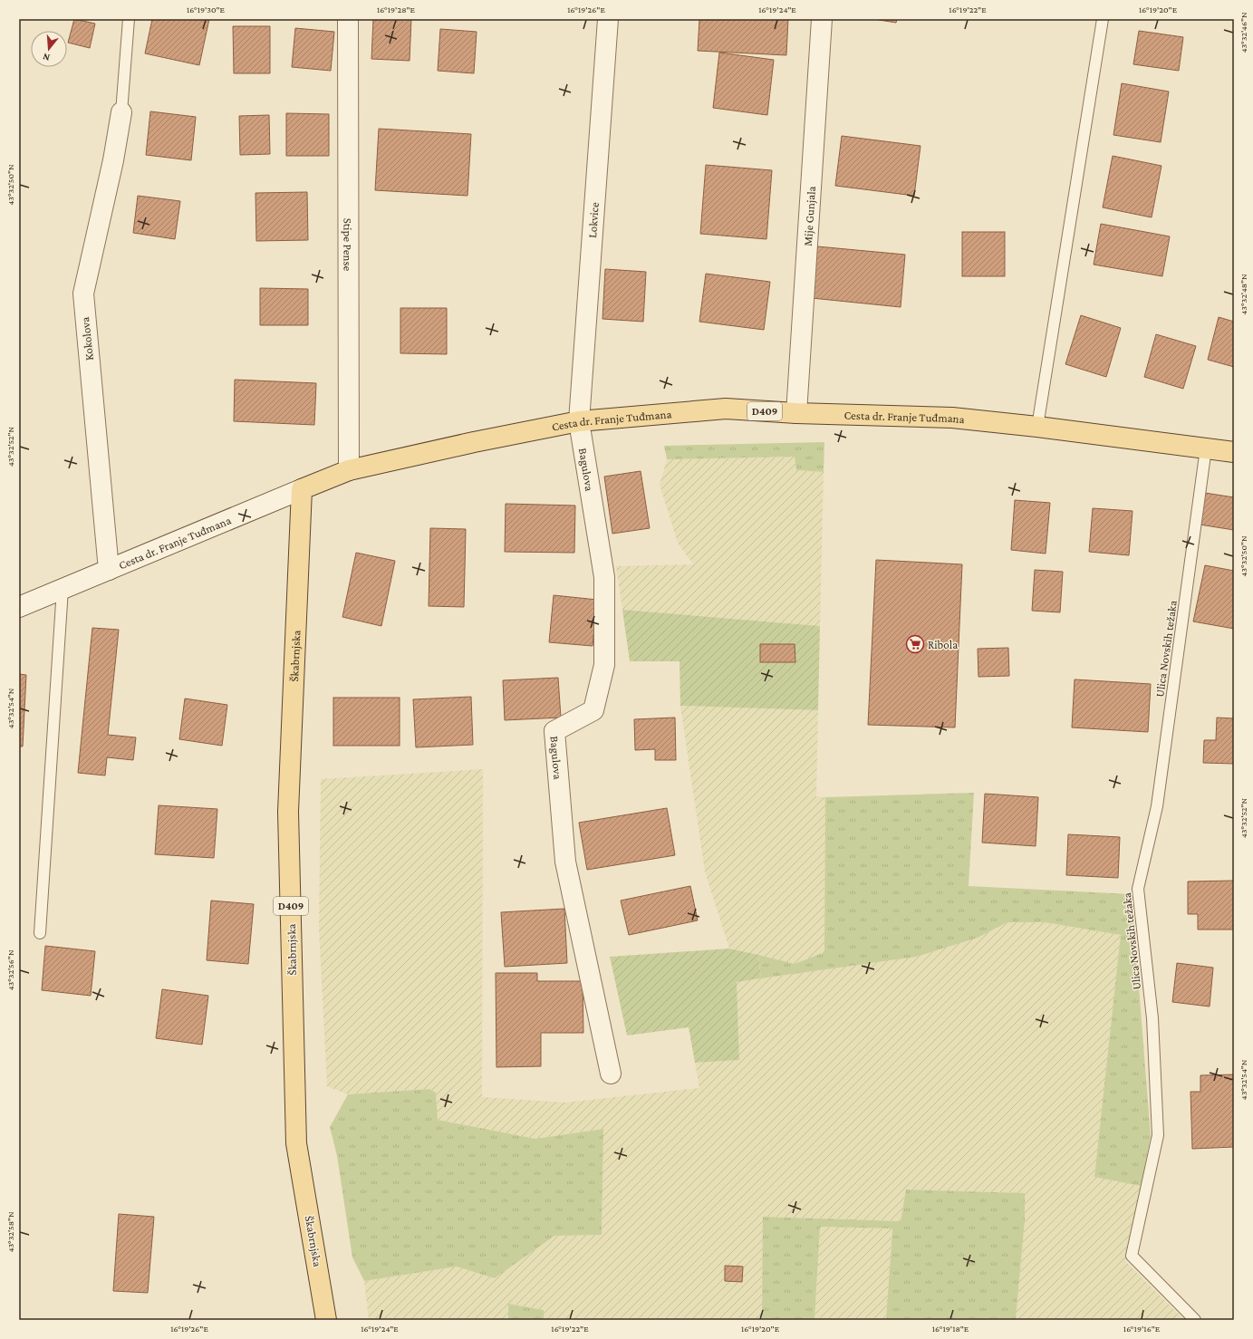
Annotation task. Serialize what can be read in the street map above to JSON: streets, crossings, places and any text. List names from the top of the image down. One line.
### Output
{"streets":{"main road":["D409","Cesta dr. Franje Tuđmana","Škabrnjska"],"street":["Mije Gunjala","Lokvice","Stipe Pense","Kokolova","Bagulova"],"lane":["Ulica Novskih težaka"]},"crossings":[["Mije Gunjala","Cesta dr. Franje Tuđmana"],["Lokvice","Cesta dr. Franje Tuđmana"],["Lokvice","Bagulova"],["Stipe Pense","Cesta dr. Franje Tuđmana"],["Kokolova","Cesta dr. Franje Tuđmana"],["Cesta dr. Franje Tuđmana","Bagulova"],["Cesta dr. Franje Tuđmana","Ulica Novskih težaka"],["Cesta dr. Franje Tuđmana","Škabrnjska"]],"places":{"supermarket":["Ribola"]},"north":"bottom","coordinates":["16°19'30\"E","16°19'28\"E","16°19'26\"E","16°19'24\"E","16°19'22\"E","16°19'20\"E","43°32'46\"N","43°32'50\"N","43°32'48\"N","43°32'52\"N","43°32'54\"N","43°32'56\"N","43°32'58\"N","16°19'18\"E","16°19'16\"E"]}
